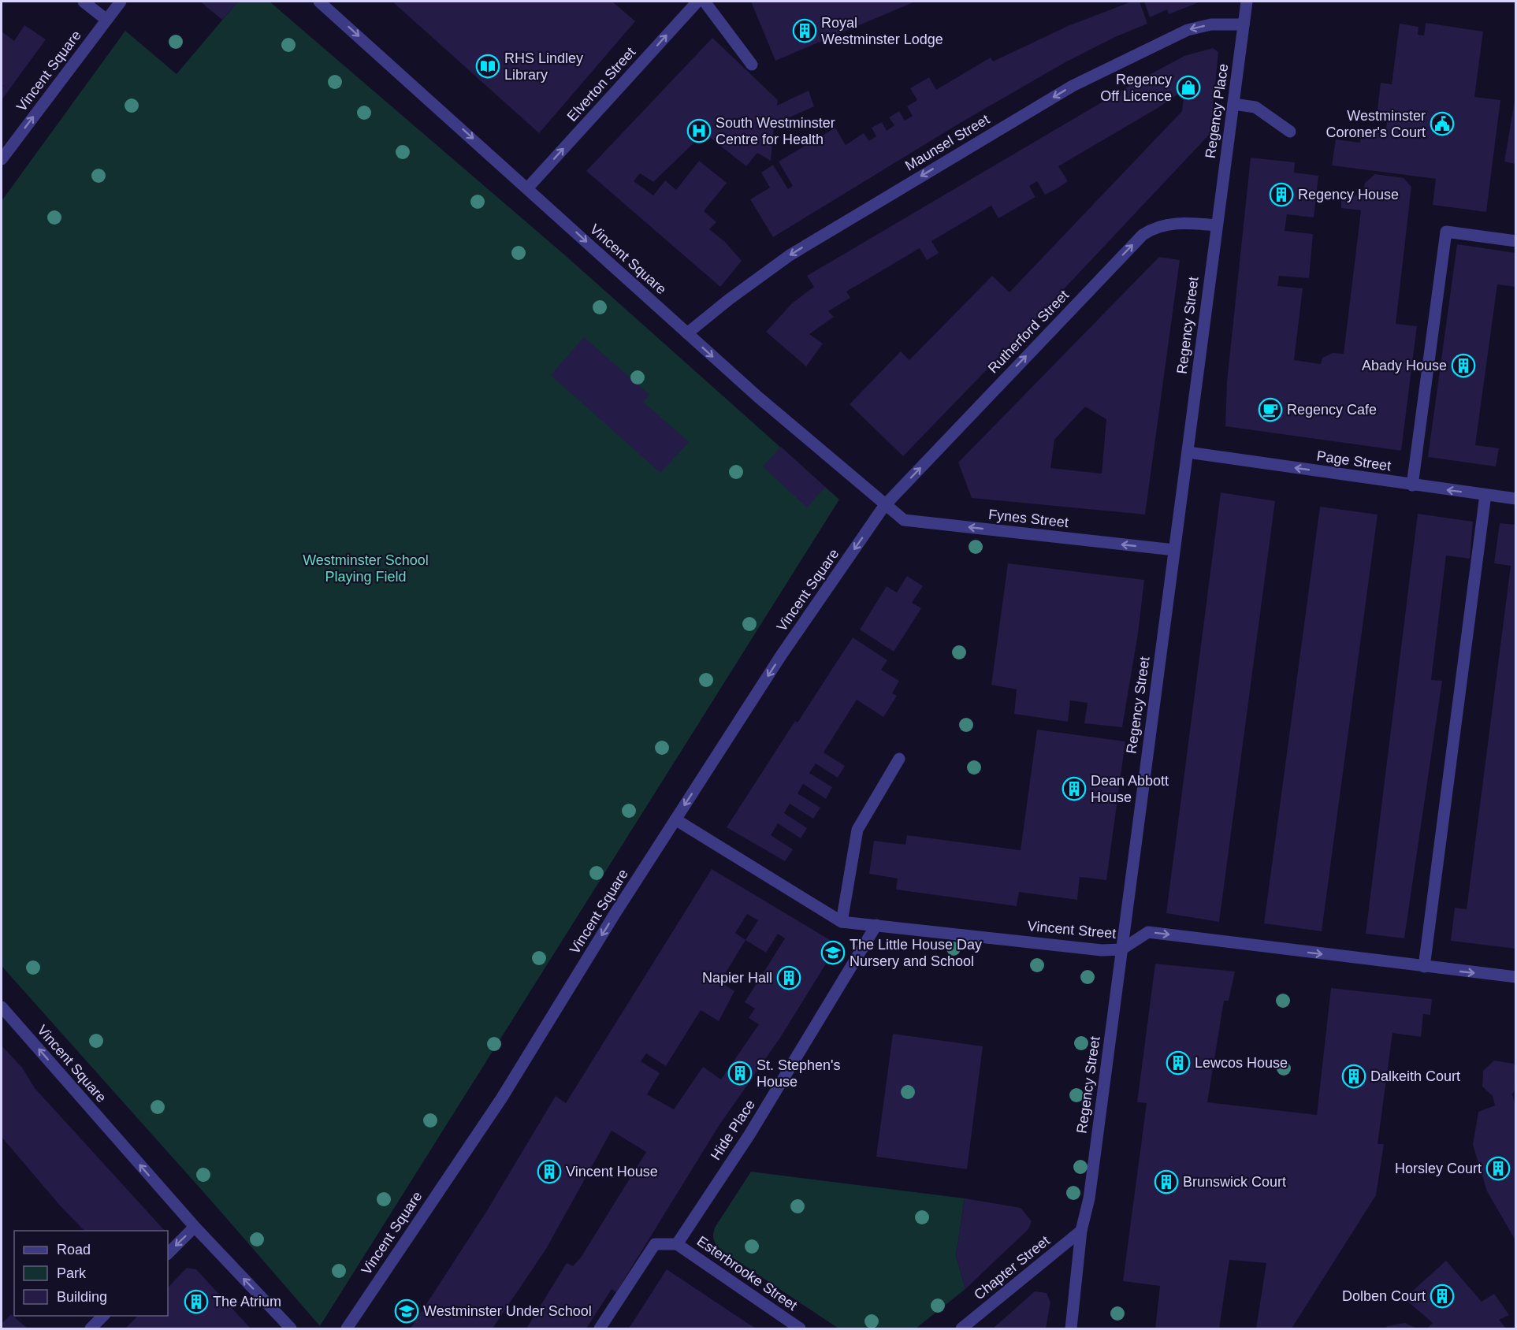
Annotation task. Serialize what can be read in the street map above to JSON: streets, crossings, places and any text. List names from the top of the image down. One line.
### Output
{"streets":{"street":["Vincent Square","Elverton Street","Regency Place","Maunsel Street","Regency Street","Rutherford Street","Page Street","Fynes Street","Vincent Street","Hide Place","Chapter Street","Esterbrooke Street"]},"crossings":[["Vincent Square","Elverton Street"],["Vincent Square","Maunsel Street"],["Vincent Square","Rutherford Street"],["Vincent Square","Fynes Street"],["Vincent Square","Vincent Street"],["Regency Place","Maunsel Street"],["Regency Place","Regency Street"],["Regency Place","Rutherford Street"],["Regency Street","Rutherford Street"],["Regency Street","Page Street"],["Regency Street","Fynes Street"],["Regency Street","Vincent Street"],["Regency Street","Chapter Street"],["Rutherford Street","Fynes Street"],["Vincent Street","Hide Place"],["Hide Place","Esterbrooke Street"]],"one_way":["Elverton Street","Maunsel Street","Rutherford Street","Page Street","Fynes Street","Vincent Street"],"parks":["Westminster School Playing Field"],"places":{"building":["Royal Westminster Lodge","Regency House","Abady House","Dean Abbott House","Napier Hall","Lewcos House","St. Stephen's House","Dalkeith Court","Horsley Court","Vincent House","Brunswick Court","Dolben Court","The Atrium"],"library":["RHS Lindley Library"],"shop":["Regency Off Licence"],"public building":["Westminster Coroner's Court"],"hospital":["South Westminster Centre for Health"],"cafe":["Regency Cafe"],"school or university":["The Little House Day Nursery and School","Westminster Under School"]},"legend":["Road","Park","Building"]}
